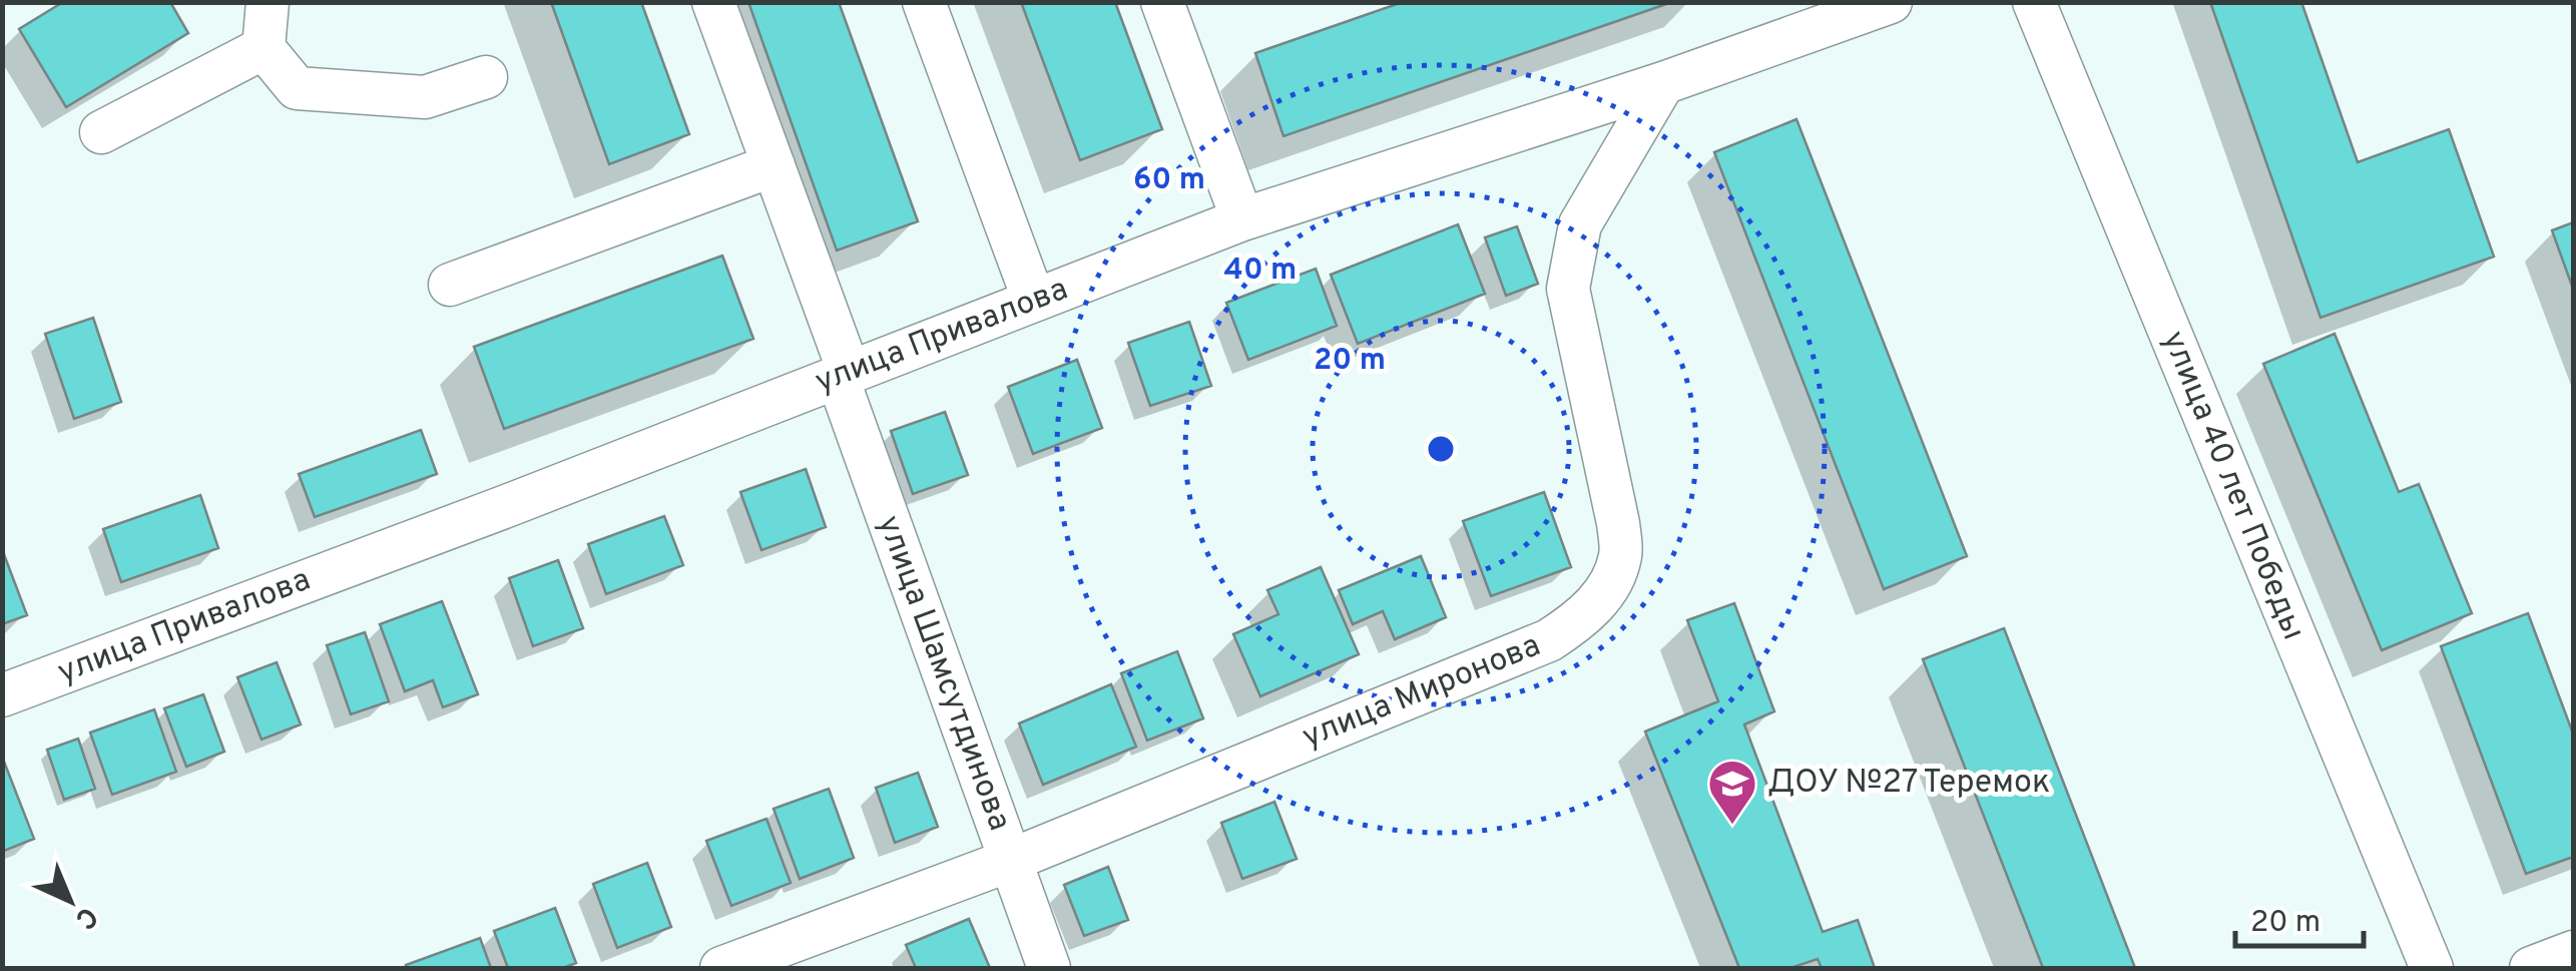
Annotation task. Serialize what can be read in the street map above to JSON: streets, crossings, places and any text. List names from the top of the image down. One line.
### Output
{"streets":{"street":["улица Привалова","улица 40 лет Победы","улица Шамсутдинова","улица Миронова"]},"crossings":[["улица Привалова","улица Шамсутдинова"],["улица Привалова","улица Миронова"],["улица Шамсутдинова","улица Миронова"]],"places":{"school or university":["ДОУ №27 Теремок"]},"scale_bar":"20 m","north":"bottom right","rings":["60 m","40 m","20 m"]}
